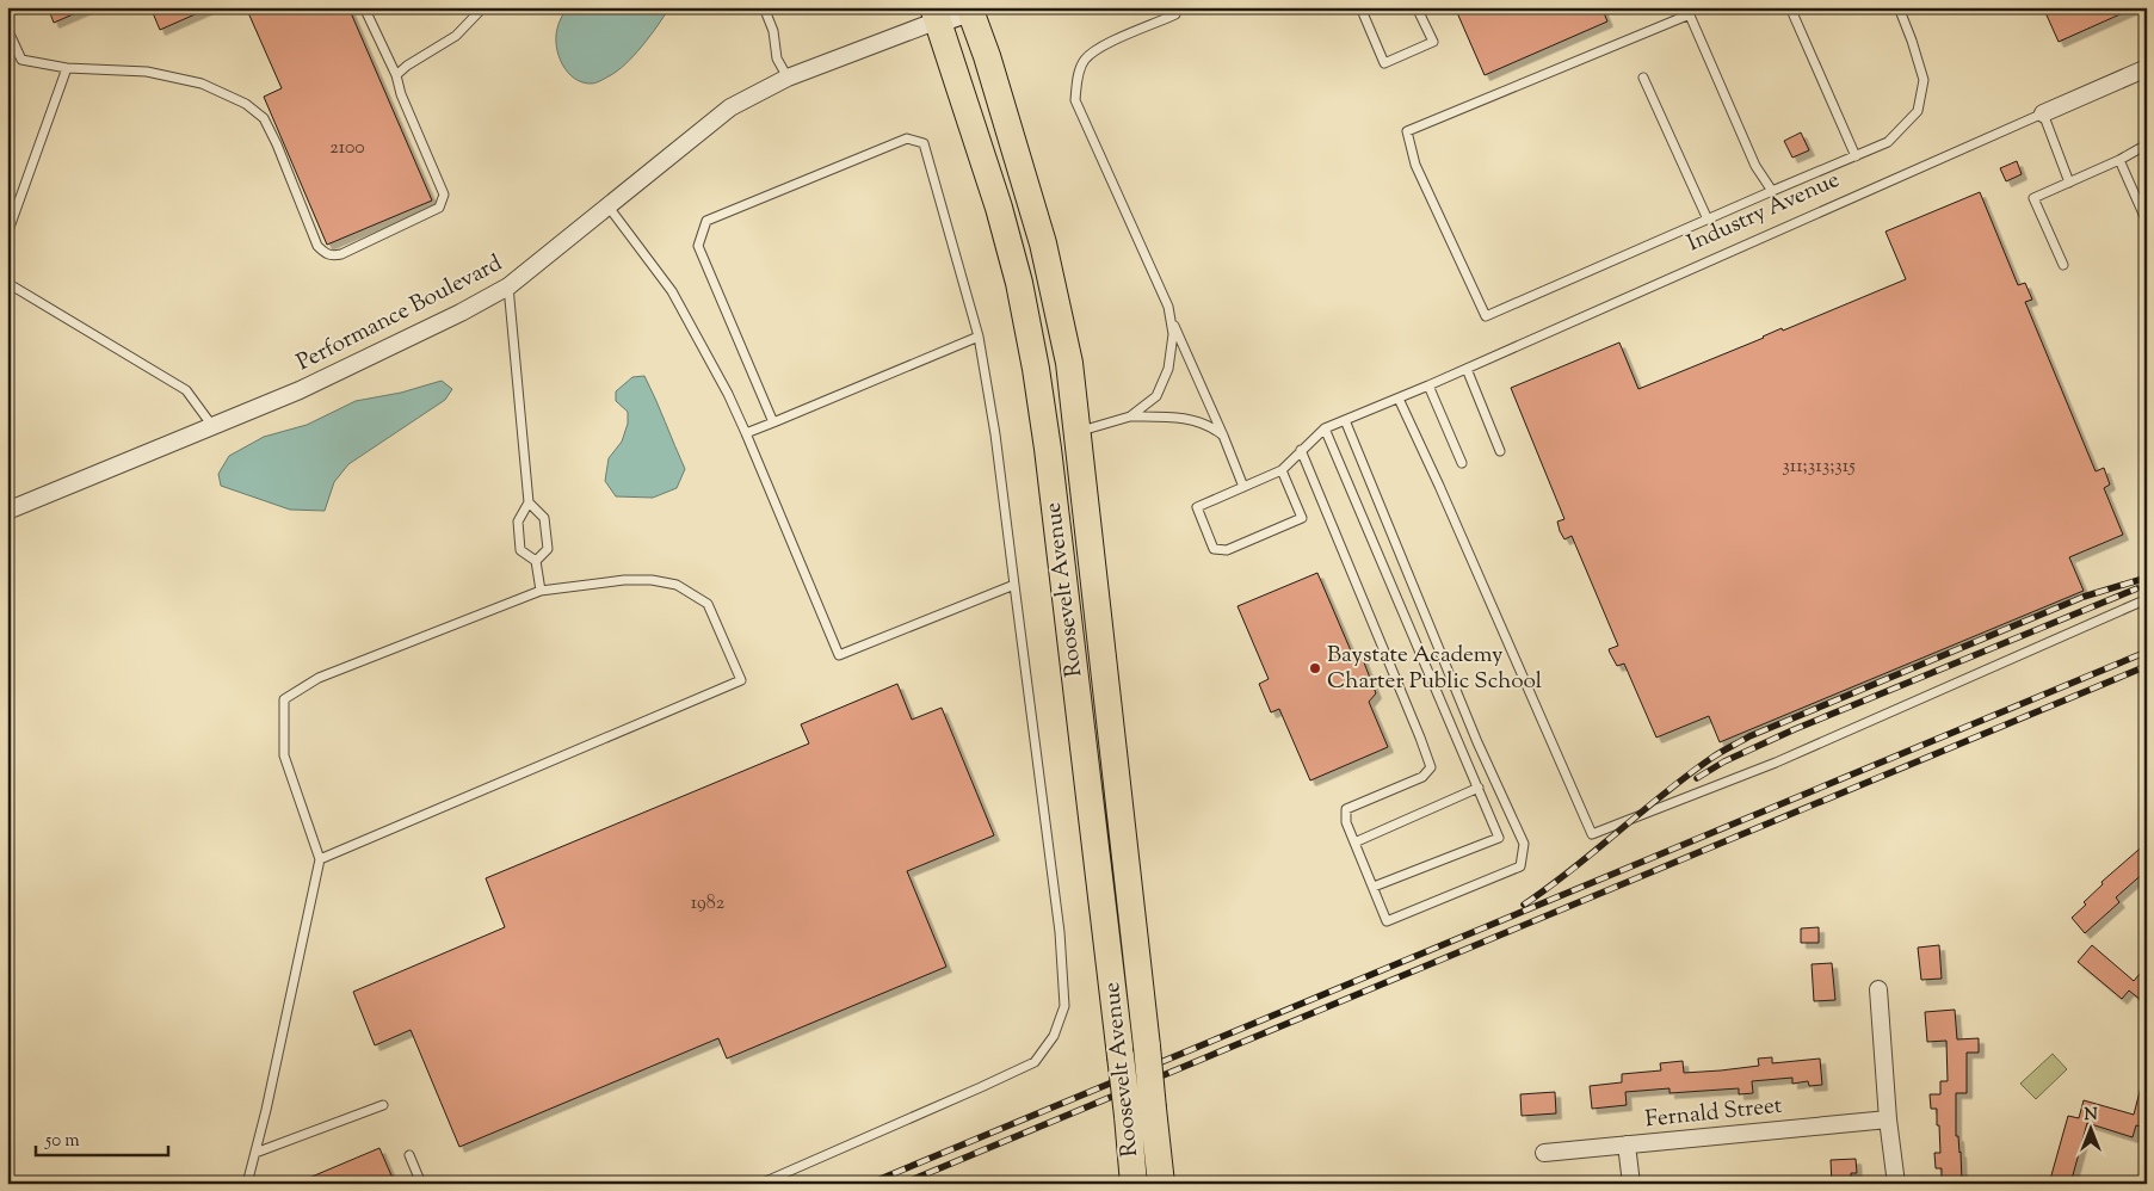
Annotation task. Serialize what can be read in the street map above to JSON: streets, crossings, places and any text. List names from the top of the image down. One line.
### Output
{"streets":{"main road":["Roosevelt Avenue"],"street":["Industry Avenue","Performance Boulevard","Fernald Street"]},"crossings":[["Performance Boulevard","Roosevelt Avenue"]],"places":["Baystate Academy Charter Public School"],"house_numbers":["2100","311;313;315","1982"],"scale_bar":"50 m","north":"top"}
